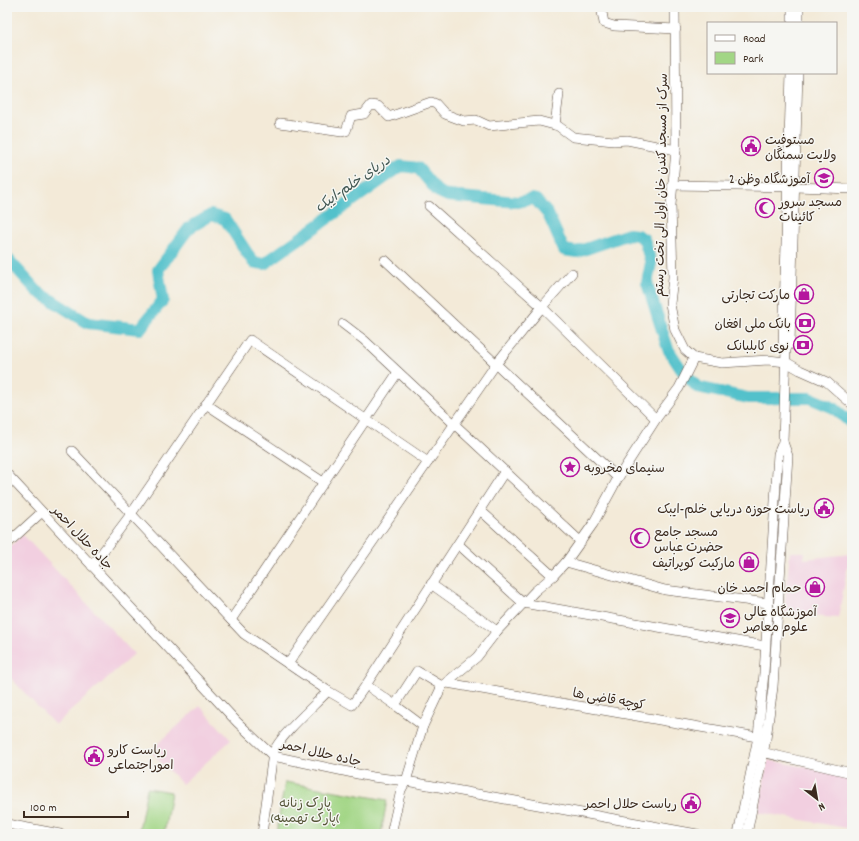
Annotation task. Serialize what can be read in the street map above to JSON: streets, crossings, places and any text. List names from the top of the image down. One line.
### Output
{"streets":{"street":["سرک از مسجد کندن خان اول الی تخت رستم","جاده حلال احمر","کوچه قاضی ها"]},"water":["دریای خلم-ایبک"],"parks":["پارک زنانه (پارک تهمینه("],"places":{"public building":["مستوفیت ولایت سمنگان","ریاست حوزه دریایی خلم-ایبک","ریاست کارو اموراجتماعی","ریاست حلال احمر"],"school or university":["آموزشگاه وظن 2","آموزشگاه عالی علوم معاصر"],"mosque":["مسجد سرور کائینات","مسجد جامع حضرت عباس"],"shop":["مارکت تجارتی","مارکیت کوپراتیف","حمام احمد خان"],"bank":["بانک ملی افغان","نوی کابلبانک"],"place":["سنیمای مخروبه"]},"legend":["Road","Park"],"scale_bar":"100 m","north":"bottom right"}
